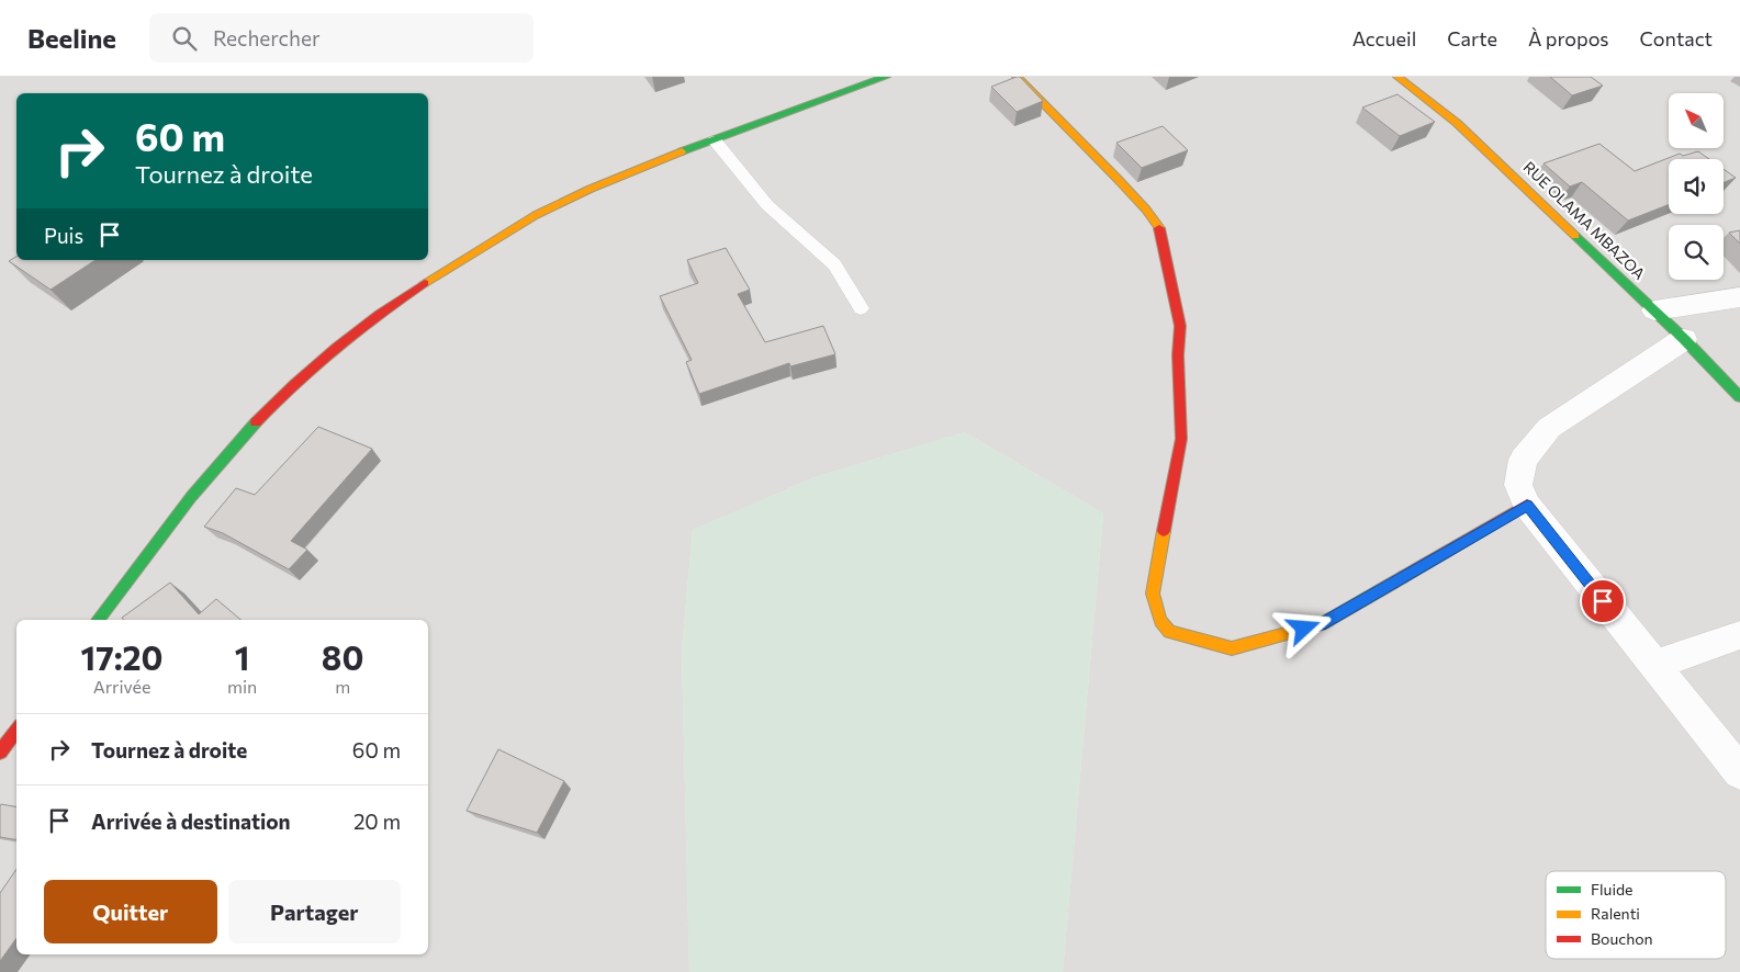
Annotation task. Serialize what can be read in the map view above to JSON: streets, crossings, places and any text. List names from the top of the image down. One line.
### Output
{"streets":{"street":["RUE OLAMA MBAZOA"]},"legend":["Fluide","Ralenti","Bouchon"],"north":"top left","page":{"header":"Beeline","search":"Rechercher","nav":["Accueil","Carte","À propos","Contact"],"turn":["60 m","Tournez à droite"],"then":"Puis","eta":["17:20","Arrivée","1","min","80","m"],"list":[{"name":"Tournez à droite","value":"60 m"},{"name":"Arrivée à destination","value":"20 m"}],"buttons":["Quitter","Partager"]}}
